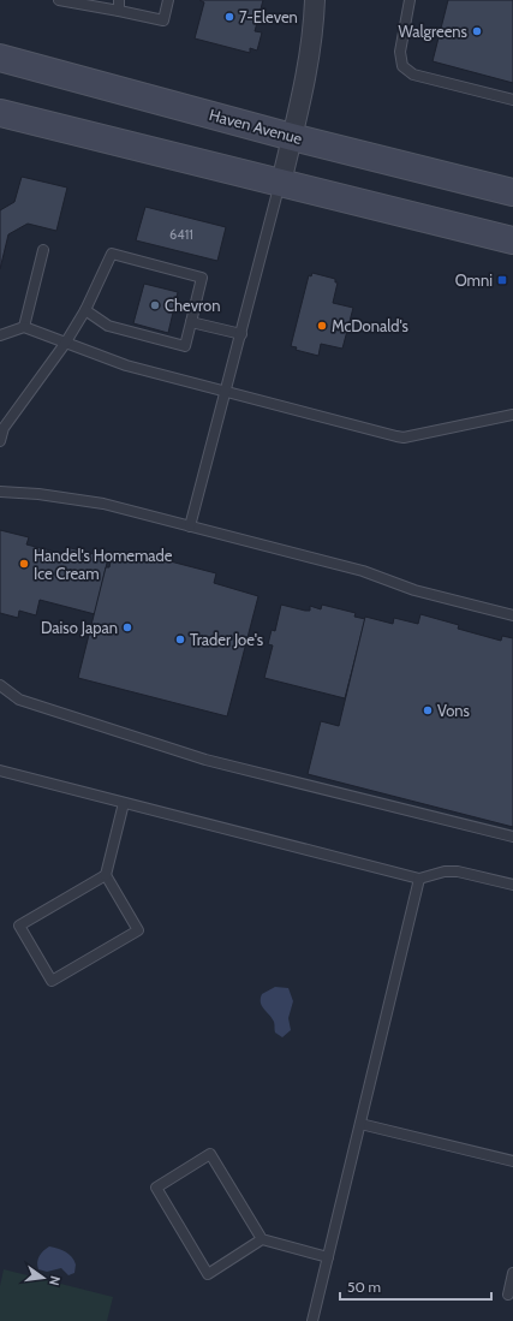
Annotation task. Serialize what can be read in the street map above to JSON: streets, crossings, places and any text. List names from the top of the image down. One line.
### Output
{"streets":{"main road":["Haven Avenue"]},"places":{"other":["7-Eleven","Walgreens","Chevron","McDonald's","Handel's Homemade Ice Cream","Daiso Japan","Trader Joe's","Vons"],"transit":["Omni"]},"house_numbers":["6411"],"scale_bar":"50 m","north":"right"}
